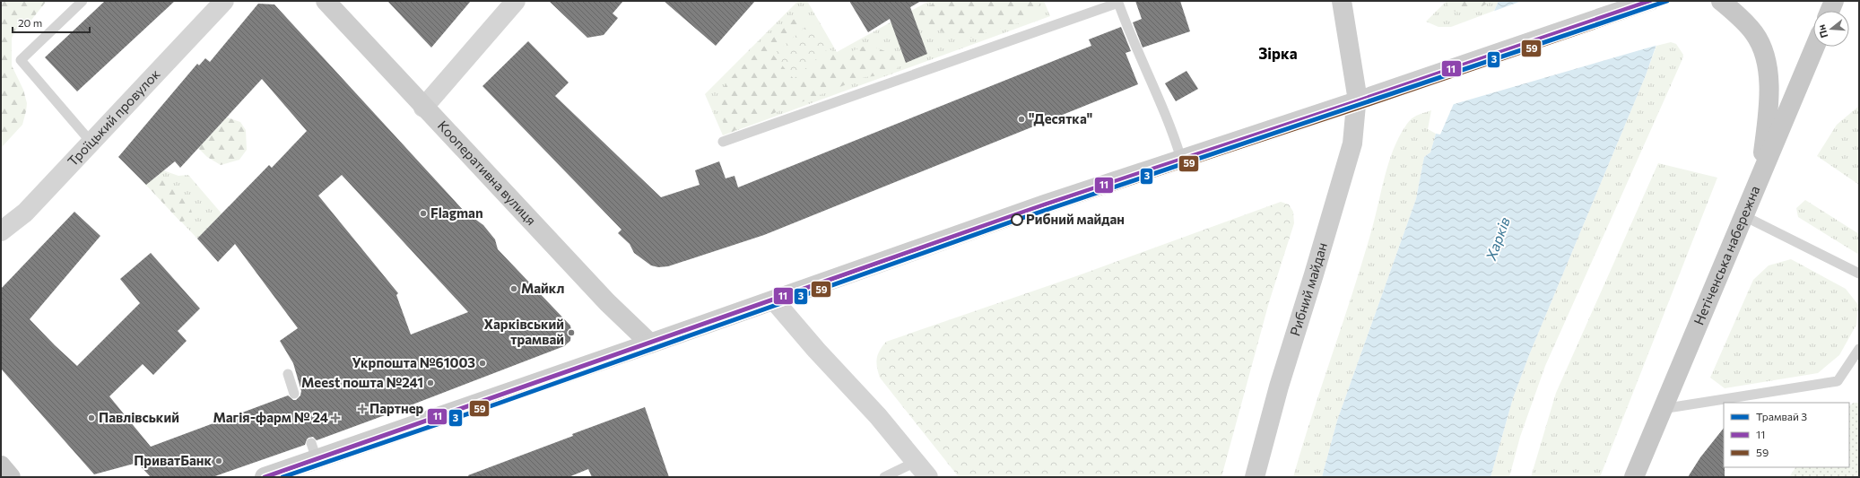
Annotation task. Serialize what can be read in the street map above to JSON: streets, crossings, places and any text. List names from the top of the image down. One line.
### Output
{"streets":{"main road":["Кооперативна вулиця","Нетіченська набережна","Рибний майдан"],"street":["Троїцький провулок"]},"districts":["Зірка"],"water":["Харків"],"places":{"other":["\"Десятка\"","Flagman","Рибний майдан","Майкл","Харківський трамвай","Укрпошта №61003","Meest пошта №241","Павлівський","ПриватБанк"],"health":["Партнер","Магія-фарм № 24"]},"lines":["tram line 3","transit line 11","transit line 59"],"legend":["Трамвай 3","11","59"],"scale_bar":"20 m","north":"left"}
